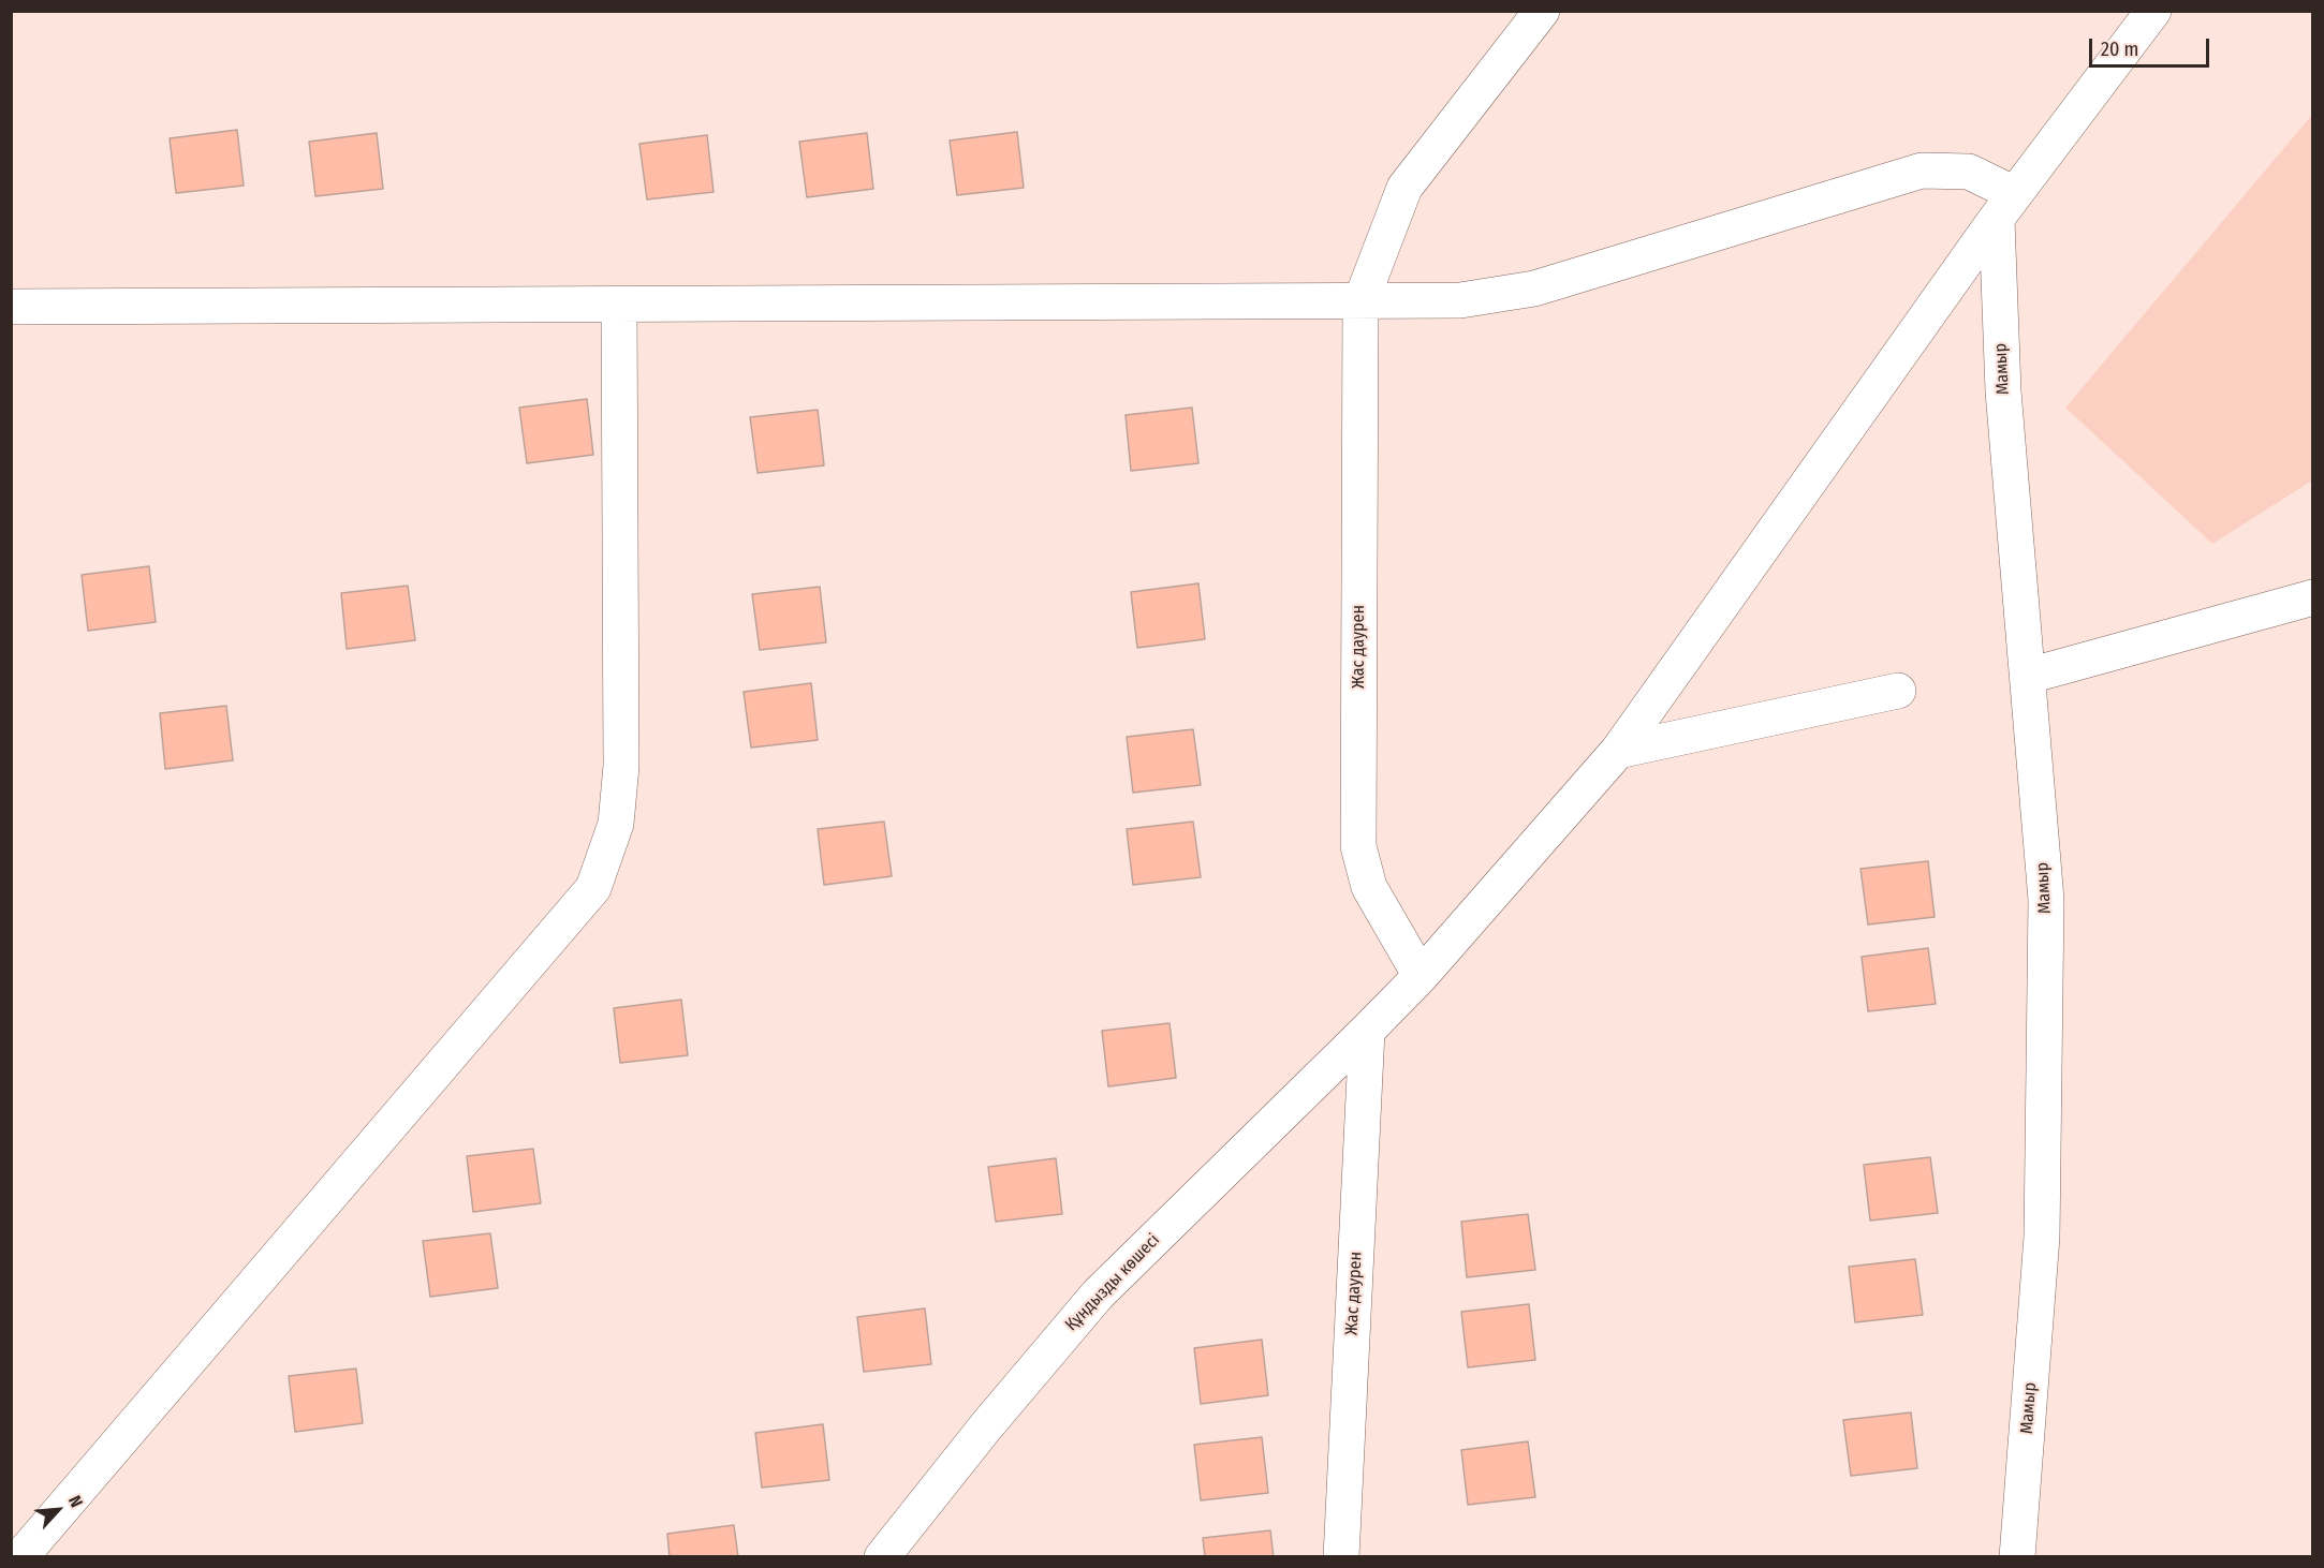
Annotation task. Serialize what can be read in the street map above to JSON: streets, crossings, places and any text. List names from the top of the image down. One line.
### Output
{"streets":{"street":["Мамыр","Жас даурен","Құндызды көшесі"]},"crossings":[["Мамыр","Құндызды көшесі"],["Жас даурен","Құндызды көшесі"]],"scale_bar":"20 m","north":"top right"}
